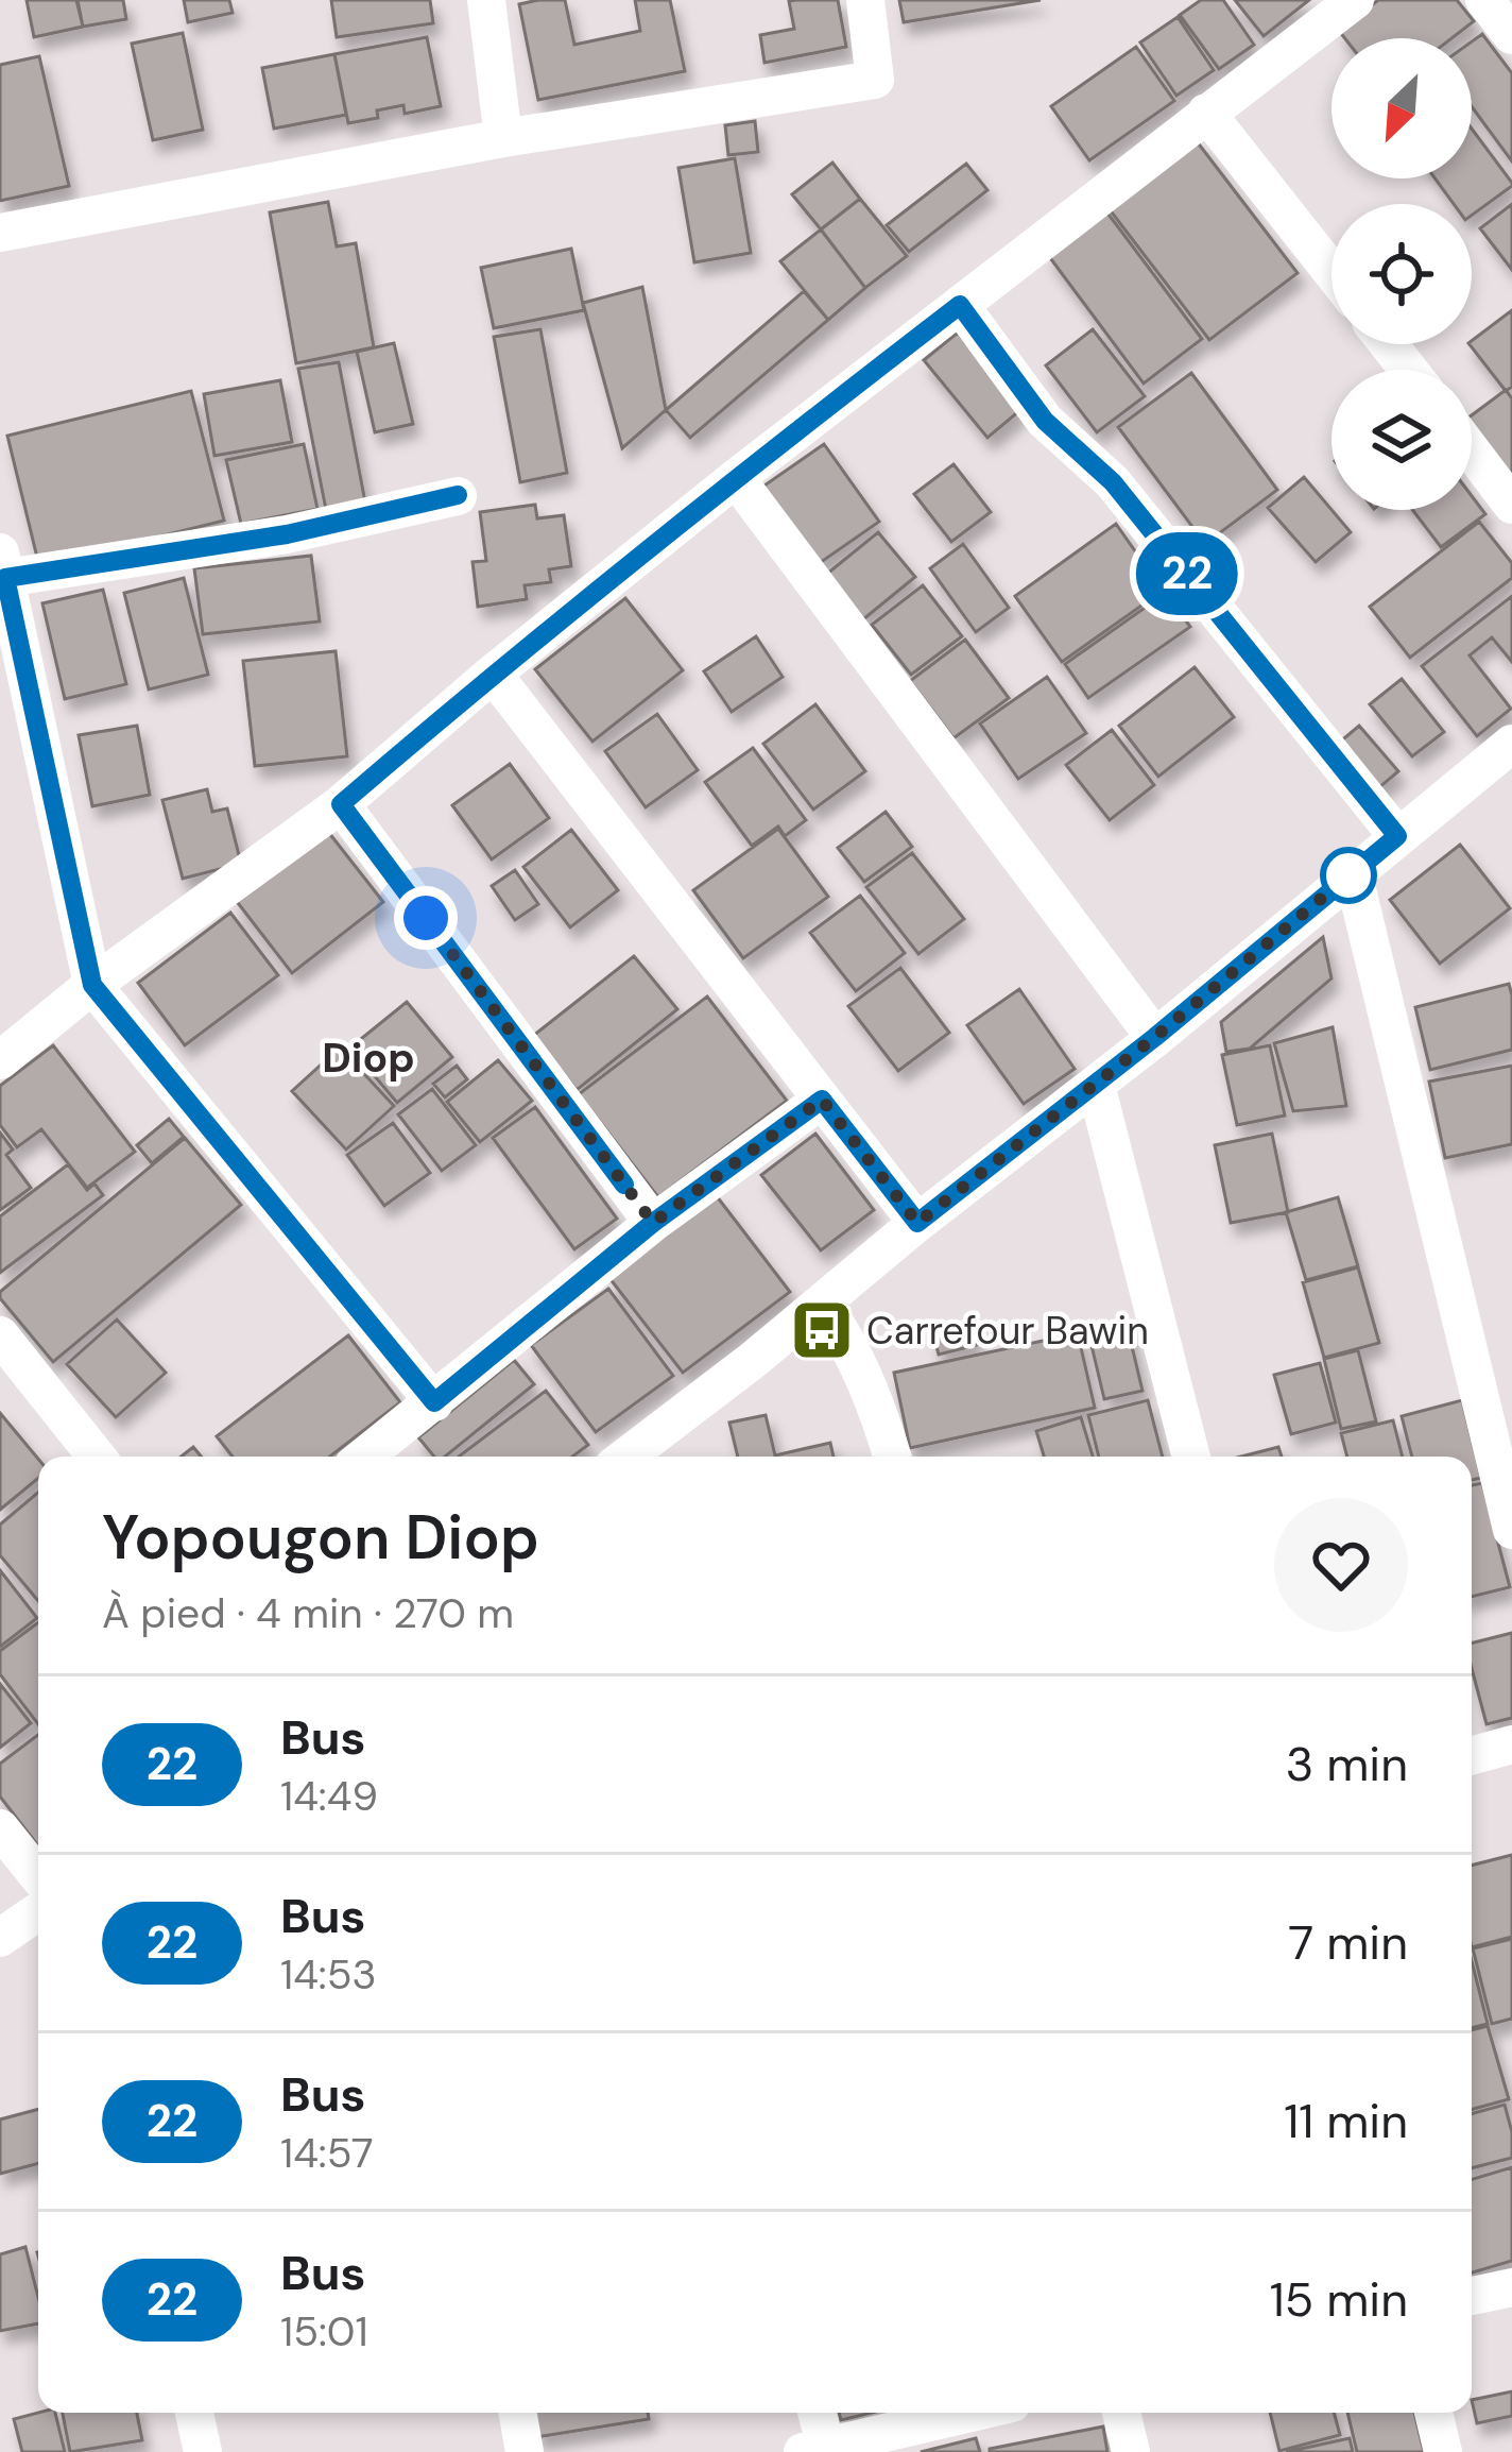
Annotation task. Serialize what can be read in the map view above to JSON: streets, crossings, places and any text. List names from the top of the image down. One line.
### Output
{"districts":["Diop"],"places":{"bus stop":["Carrefour Bawin"]},"lines":["bus line 22"],"north":"bottom left","page":{"on_map":"22","heading":["Yopougon Diop","À pied · 4 min · 270 m"],"list":[{"mark":"22","name":"Bus","note":"14:49","value":"3 min"},{"mark":"22","name":"Bus","note":"14:53","value":"7 min"},{"mark":"22","name":"Bus","note":"14:57","value":"11 min"},{"mark":"22","name":"Bus","note":"15:01","value":"15 min"}]}}
